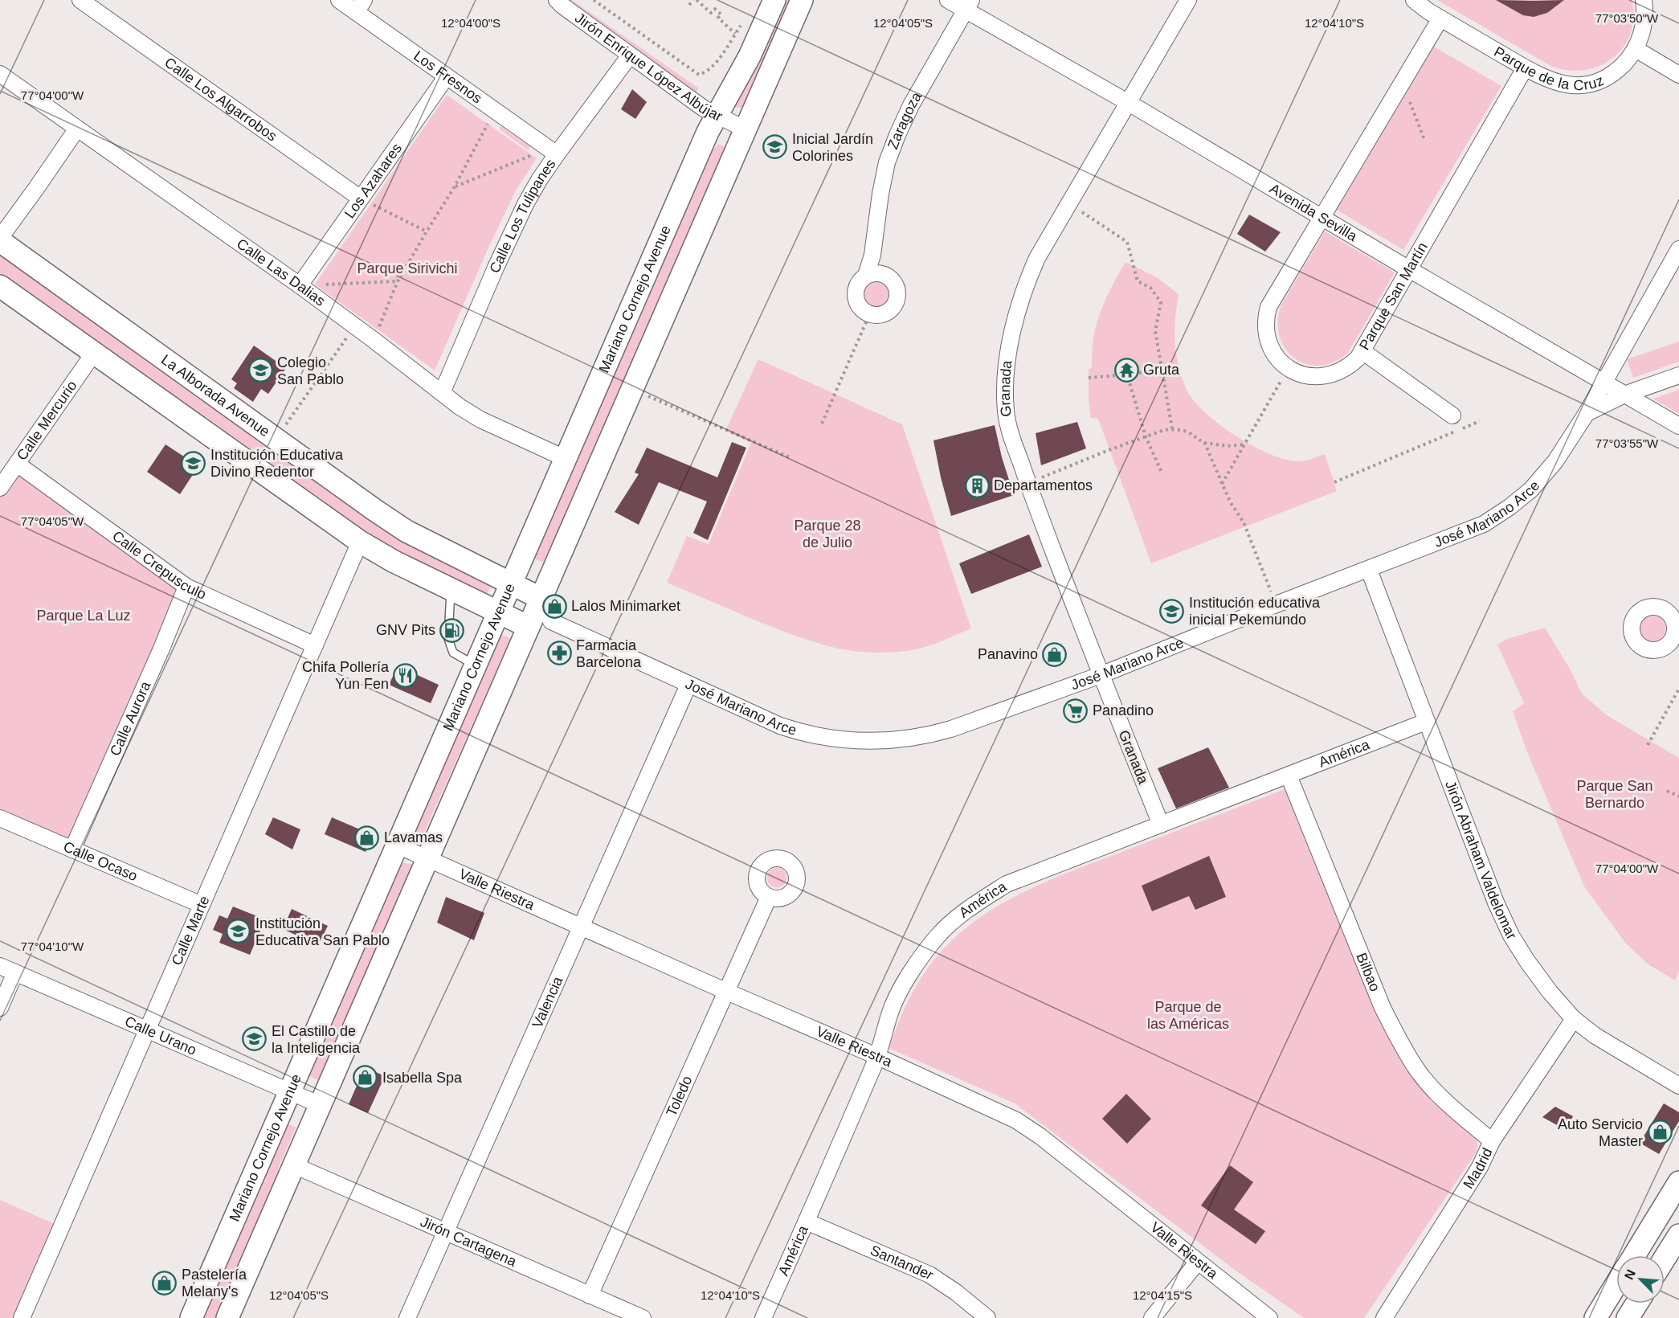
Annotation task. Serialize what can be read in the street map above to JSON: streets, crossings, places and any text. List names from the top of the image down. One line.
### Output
{"streets":{"main road":["Mariano Cornejo Avenue","La Alborada Avenue"],"street":["Parque de la Cruz","Jirón Enrique López Albújar","Los Fresnos","Calle Los Algarrobos","Zaragoza","Los Azahares","Avenida Sevilla","Calle Los Tulipanes","Calle Las Dalias","Parque San Martín","Granada","Calle Mercurio","José Mariano Arce","Calle Crepusculo","Calle Aurora","América","Jirón Abraham Valdelomar","Calle Ocaso","Valle Riestra","Calle Marte","Bilbao","Valencia","Calle Urano","Toledo","Madrid","Jirón Cartagena","Santander"]},"crossings":[["Parque de la Cruz","Parque San Martín"],["Jirón Enrique López Albújar","Calle Los Tulipanes"],["Jirón Enrique López Albújar","Mariano Cornejo Avenue"],["Los Fresnos","Los Azahares"],["Los Fresnos","Calle Los Tulipanes"],["Calle Los Algarrobos","Los Azahares"],["Zaragoza","Avenida Sevilla"],["Los Azahares","Calle Las Dalias"],["Avenida Sevilla","Parque San Martín"],["Avenida Sevilla","Granada"],["Avenida Sevilla","José Mariano Arce"],["Calle Los Tulipanes","Calle Las Dalias"],["Calle Las Dalias","Mariano Cornejo Avenue"],["Mariano Cornejo Avenue","La Alborada Avenue"],["Mariano Cornejo Avenue","Valle Riestra"],["Mariano Cornejo Avenue","Calle Urano"],["Granada","José Mariano Arce"],["Granada","América"],["Calle Mercurio","Calle Crepusculo"],["José Mariano Arce","Jirón Abraham Valdelomar"],["José Mariano Arce","Valencia"],["Calle Crepusculo","Calle Aurora"],["Calle Crepusculo","Calle Marte"],["Calle Aurora","Calle Ocaso"],["América","Jirón Abraham Valdelomar"],["América","Valle Riestra"],["América","Bilbao"],["América","Santander"],["Jirón Abraham Valdelomar","Madrid"],["Calle Ocaso","Calle Marte"],["Valle Riestra","Valencia"],["Valle Riestra","Toledo"],["Calle Marte","Calle Urano"],["Bilbao","Madrid"],["Valencia","Jirón Cartagena"],["Toledo","Jirón Cartagena"]],"parks":["Parque Sirivichi","Parque 28 de Julio","Parque La Luz","Parque San Bernardo","Parque de las Américas"],"places":{"school or university":["Inicial Jardín Colorines","Colegio San Pablo","Institución Educativa Divino Redentor","Institución educativa inicial Pekemundo","Institución Educativa San Pablo","El Castillo de la Inteligencia"],"temple":["Gruta"],"building":["Departamentos"],"shop":["Lalos Minimarket","Panavino","Lavamas","Isabella Spa","Auto Servicio Master","Pastelería Melany's"],"fuel station":["GNV Pits"],"pharmacy":["Farmacia Barcelona"],"restaurant":["Chifa Pollería Yun Fen"],"supermarket":["Panadino"]},"north":"top left","coordinates":["77°03'50\"W","12°04'00\"S","12°04'05\"S","12°04'10\"S","77°04'00\"W","77°03'55\"W","77°04'05\"W","77°04'10\"W","12°04'15\"S"]}
